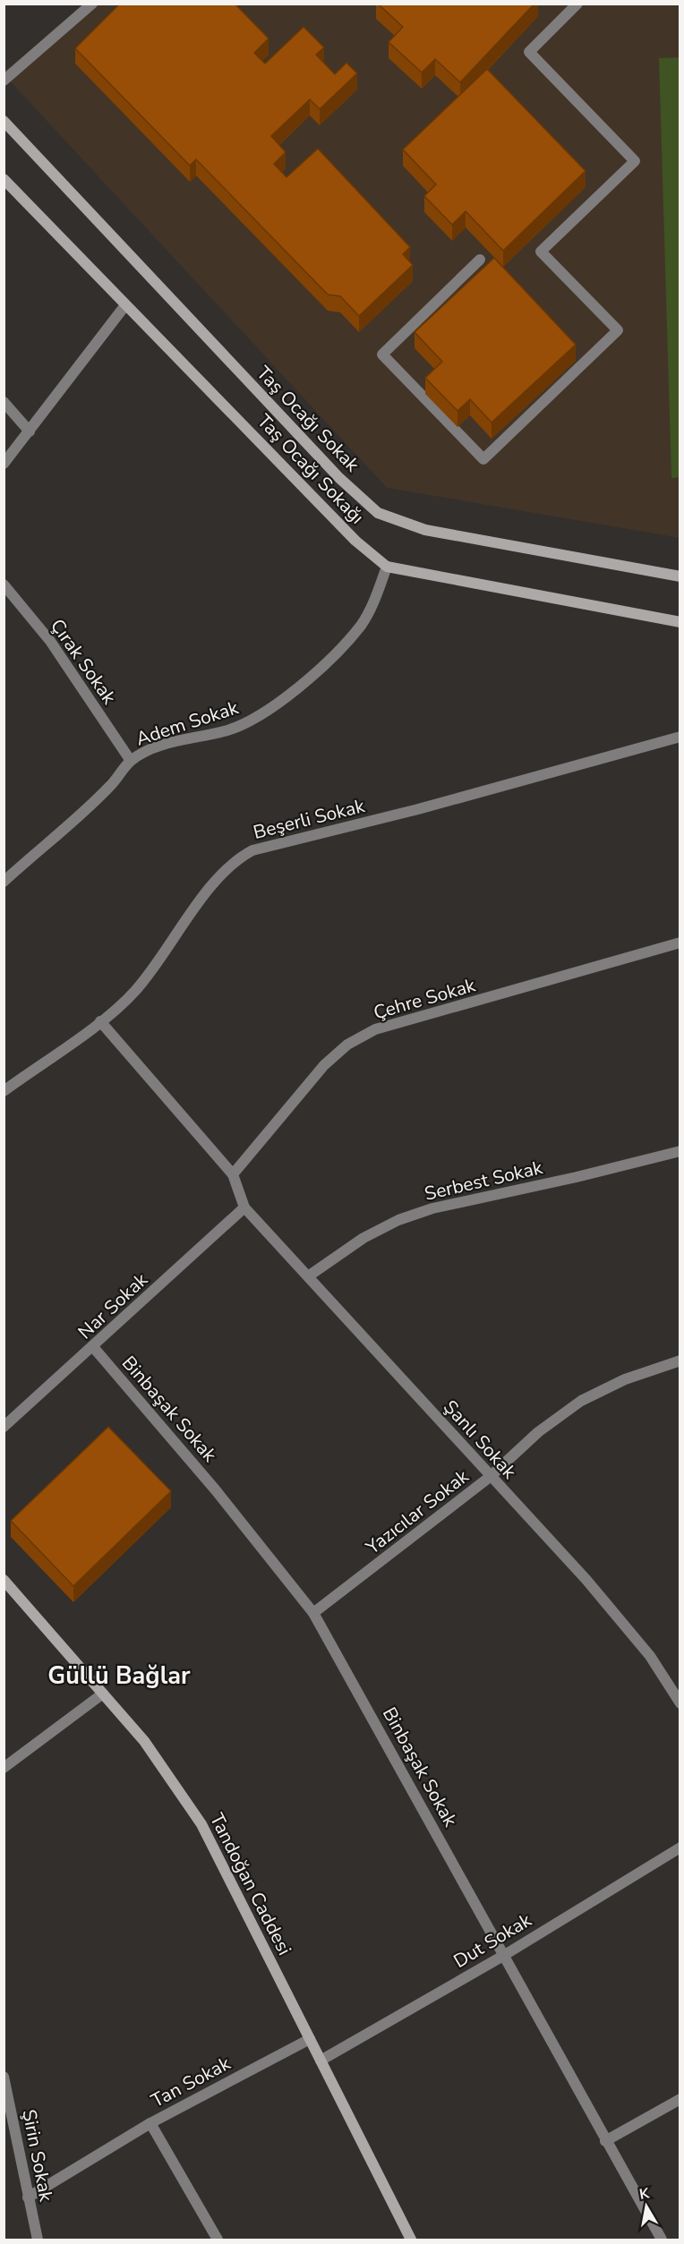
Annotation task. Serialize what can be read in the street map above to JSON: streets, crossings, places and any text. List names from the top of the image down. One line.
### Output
{"streets":{"street":["Taş Ocağı Sokak","Taş Ocağı Sokağı","Çırak Sokak","Adem Sokak","Beşerli Sokak","Çehre Sokak","Serbest Sokak","Nar Sokak","Binbaşak Sokak","Şanlı Sokak","Yazıcılar Sokak","Tandoğan Caddesi","Dut Sokak","Tan Sokak","Şirin Sokak"]},"crossings":[["Taş Ocağı Sokağı","Adem Sokak"],["Çırak Sokak","Adem Sokak"],["Serbest Sokak","Şanlı Sokak"],["Nar Sokak","Binbaşak Sokak"],["Nar Sokak","Şanlı Sokak"],["Binbaşak Sokak","Yazıcılar Sokak"],["Binbaşak Sokak","Dut Sokak"],["Şanlı Sokak","Yazıcılar Sokak"],["Tandoğan Caddesi","Dut Sokak"],["Tandoğan Caddesi","Tan Sokak"]],"districts":["Güllü Bağlar"],"north":"top"}
